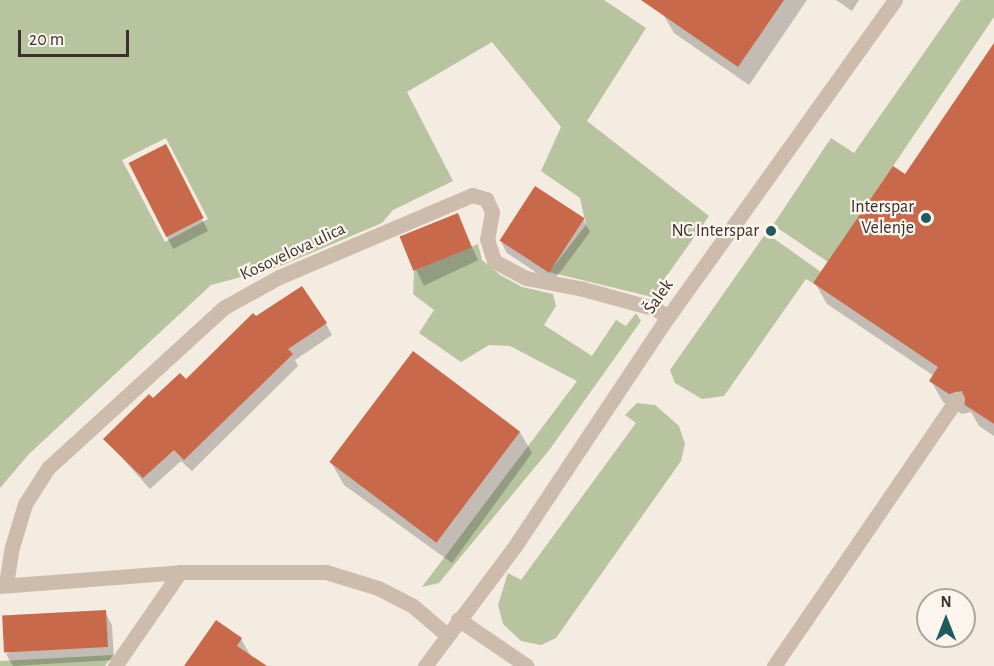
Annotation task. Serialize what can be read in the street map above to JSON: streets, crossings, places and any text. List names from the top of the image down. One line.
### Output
{"streets":{"street":["Kosovelova ulica","Šalek"]},"crossings":[["Kosovelova ulica","Šalek"]],"places":["Interspar Velenje","NC Interspar"],"scale_bar":"20 m","north":"top"}
